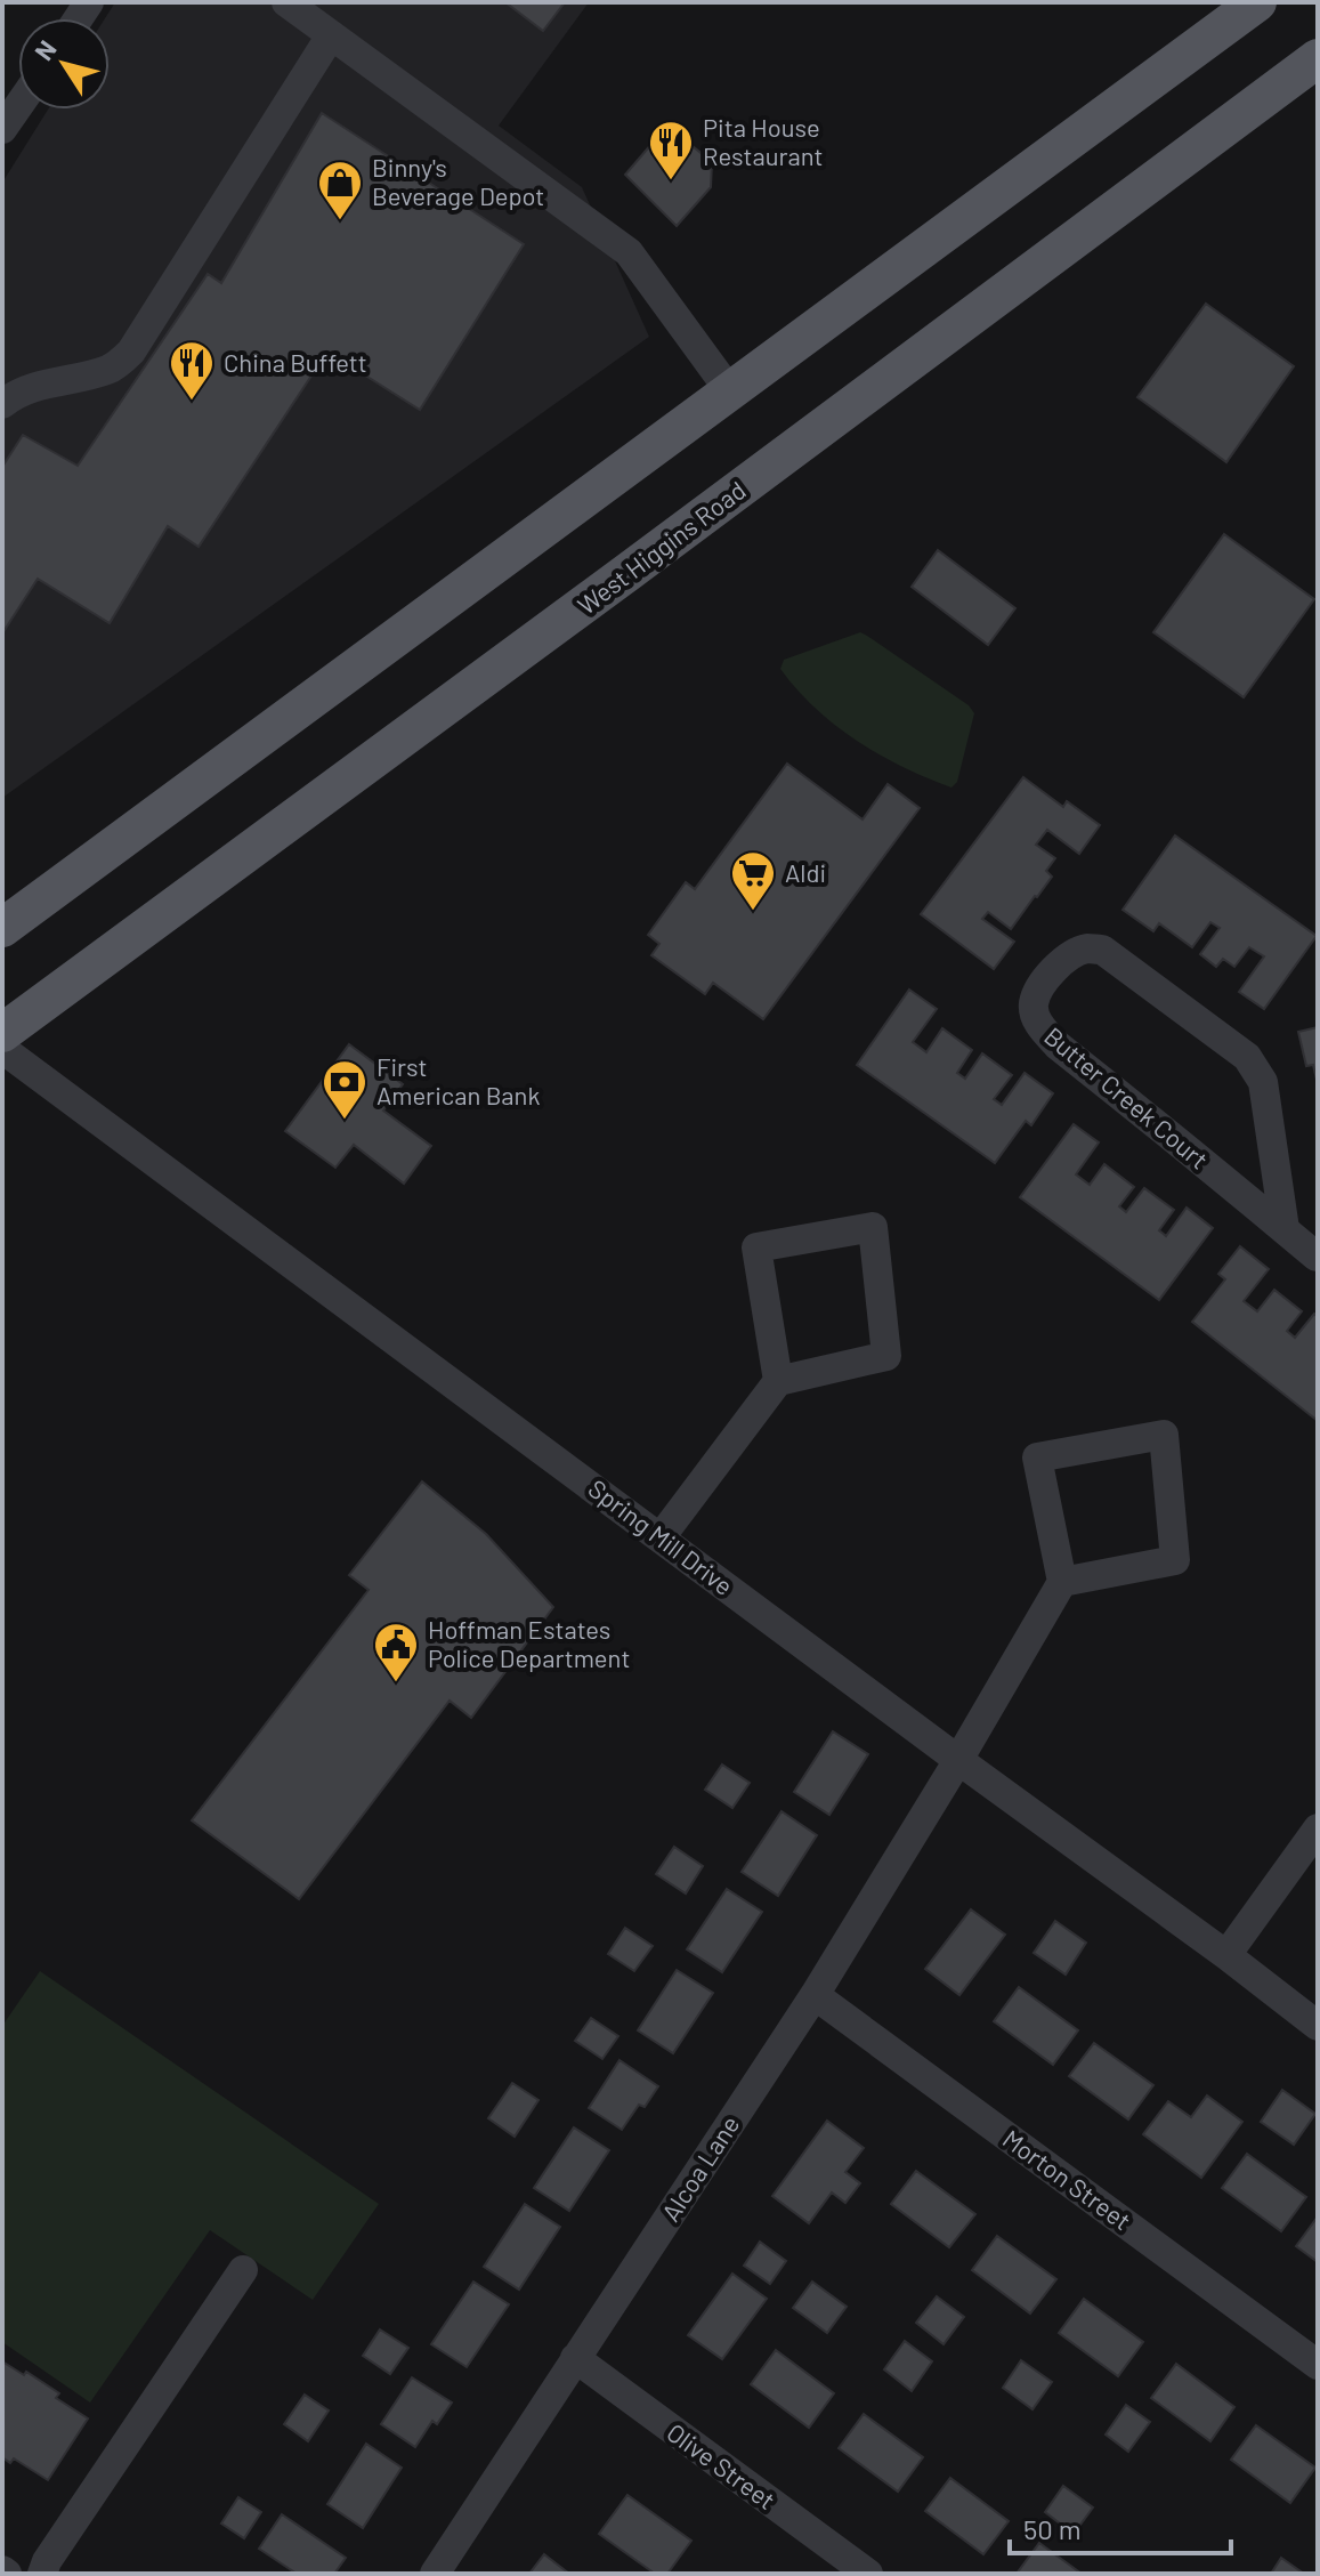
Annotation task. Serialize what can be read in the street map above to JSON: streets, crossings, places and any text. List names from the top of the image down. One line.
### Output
{"streets":{"main road":["West Higgins Road"],"street":["Butter Creek Court","Spring Mill Drive","Alcoa Lane","Morton Street","Olive Street"]},"crossings":[["Spring Mill Drive","Alcoa Lane"],["Alcoa Lane","Morton Street"],["Alcoa Lane","Olive Street"]],"places":{"restaurant":["Pita House Restaurant","China Buffett"],"shop":["Binny's Beverage Depot"],"supermarket":["Aldi"],"bank":["First American Bank"],"public building":["Hoffman Estates Police Department"]},"scale_bar":"50 m","north":"top left"}
